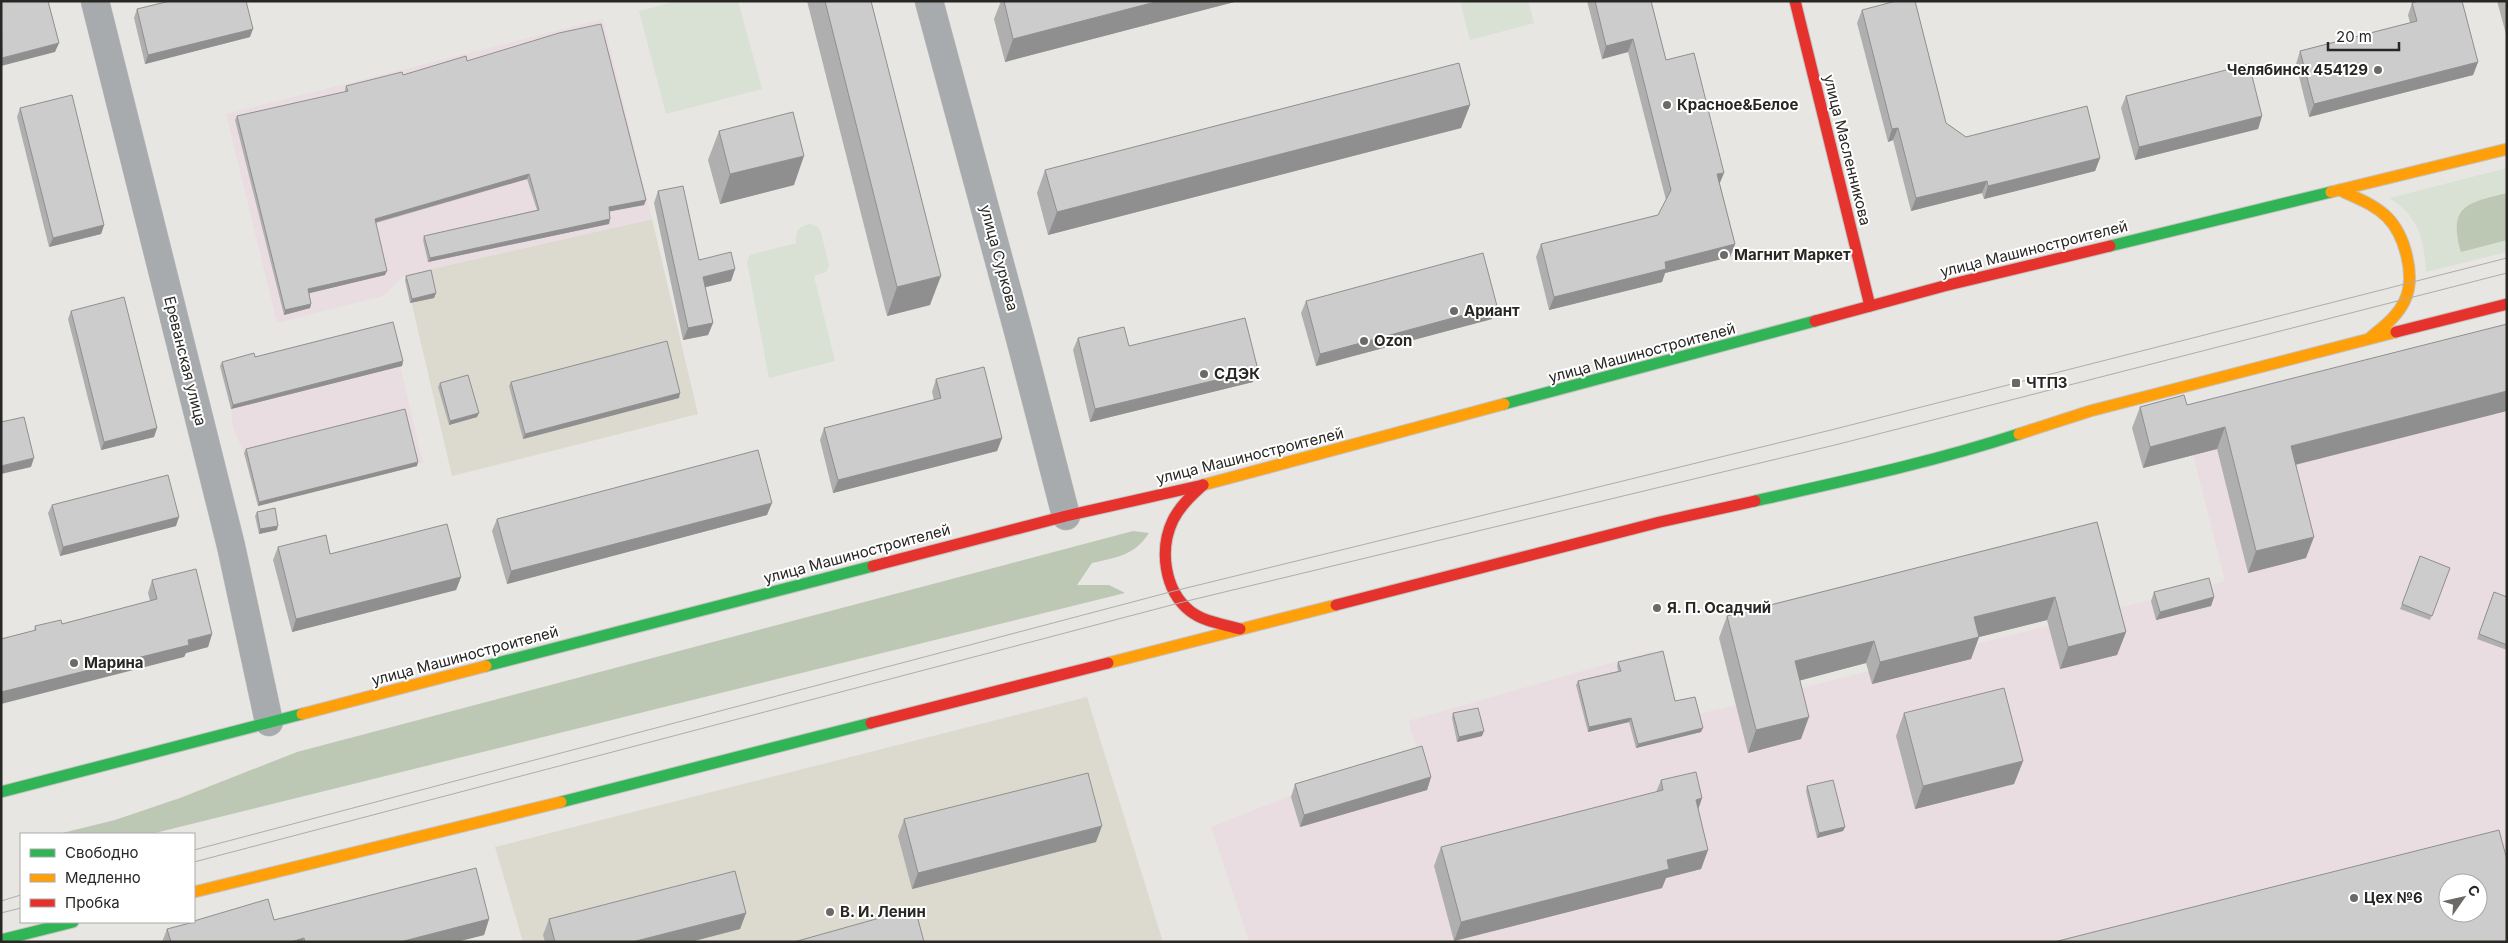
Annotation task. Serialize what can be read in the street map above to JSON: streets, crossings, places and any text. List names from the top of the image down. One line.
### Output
{"streets":{"main road":["улица Масленникова","улица Машиностроителей"],"street":["улица Суркова","Ереванская улица"]},"crossings":[["улица Масленникова","улица Машиностроителей"],["улица Машиностроителей","улица Суркова"],["улица Машиностроителей","Ереванская улица"]],"places":{"other":["Челябинск 454129","Красное&Белое","Магнит Маркет","Ариант","Ozon","СДЭК","Я. П. Осадчий","Марина","Цех №6","В. И. Ленин"],"transit":["ЧТПЗ"]},"legend":["Свободно","Медленно","Пробка"],"scale_bar":"20 m","north":"top right"}
